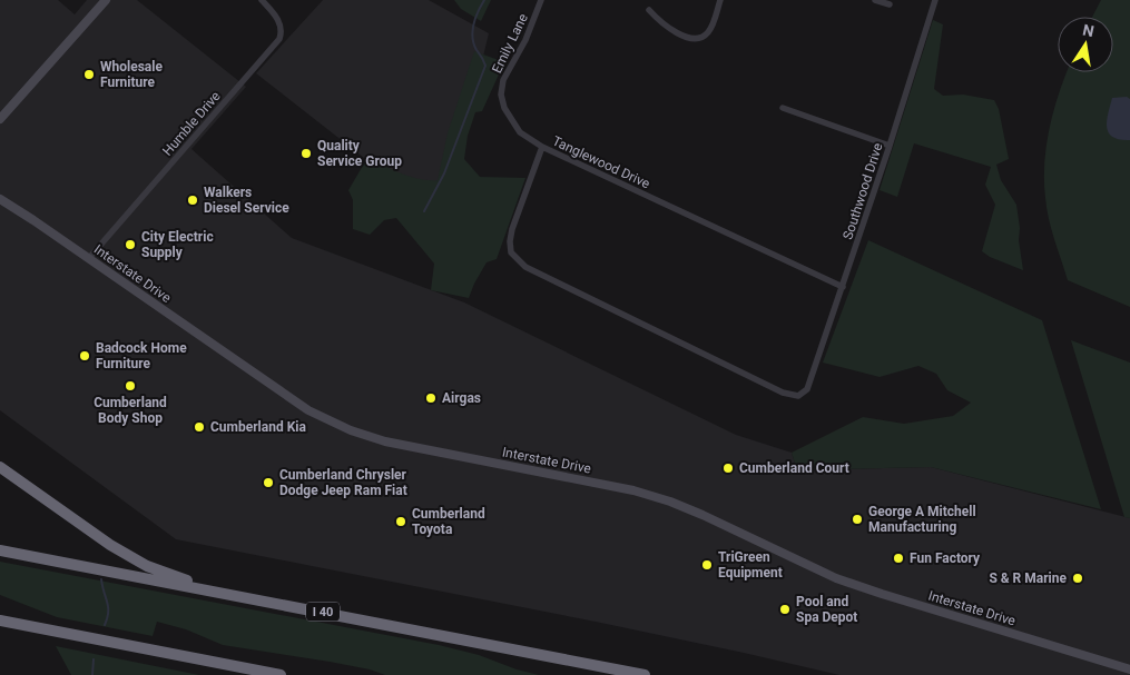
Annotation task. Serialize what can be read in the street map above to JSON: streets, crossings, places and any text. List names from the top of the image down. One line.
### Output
{"streets":{"highway":["I 40"],"main road":["Interstate Drive"],"street":["Emily Lane","Humble Drive","Tanglewood Drive","Southwood Drive"]},"crossings":[["Emily Lane","Tanglewood Drive"],["Humble Drive","Interstate Drive"],["Tanglewood Drive","Southwood Drive"]],"places":["Wholesale Furniture","Quality Service Group","Walkers Diesel Service","City Electric Supply","Badcock Home Furniture","Cumberland Body Shop","Airgas","Cumberland Kia","Cumberland Court","Cumberland Chrysler Dodge Jeep Ram Fiat","George A Mitchell Manufacturing","Cumberland Toyota","Fun Factory","TriGreen Equipment","S & R Marine","Pool and Spa Depot"],"north":"top"}
